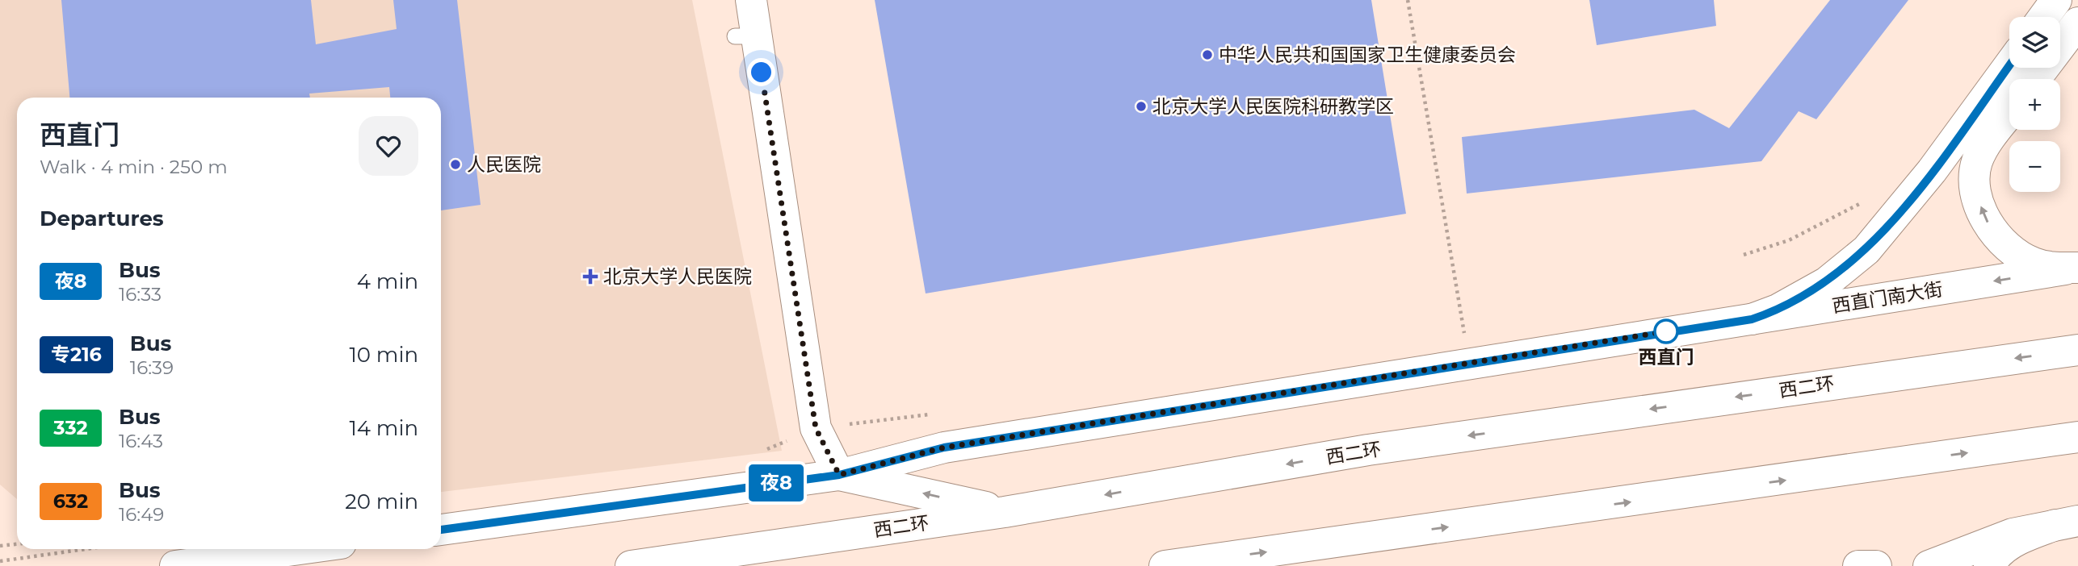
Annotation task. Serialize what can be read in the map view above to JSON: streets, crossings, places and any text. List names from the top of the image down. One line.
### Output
{"streets":{"main road":["西直门南大街","西二环"]},"places":{"other":["中华人民共和国国家卫生健康委员会","北京大学人民医院科研教学区","人民医院","西直门"],"health":["北京大学人民医院"]},"lines":["bus line 夜8"],"page":{"on_map":"夜8","map_buttons":["+","−"],"heading":[["西直门","Walk · 4 min · 250 m"],"Departures"],"list":[{"mark":"夜8","name":"Bus","note":"16:33","value":"4 min"},{"mark":"专216","name":"Bus","note":"16:39","value":"10 min"},{"mark":"332","name":"Bus","note":"16:43","value":"14 min"},{"mark":"632","name":"Bus","note":"16:49","value":"20 min"}]}}
